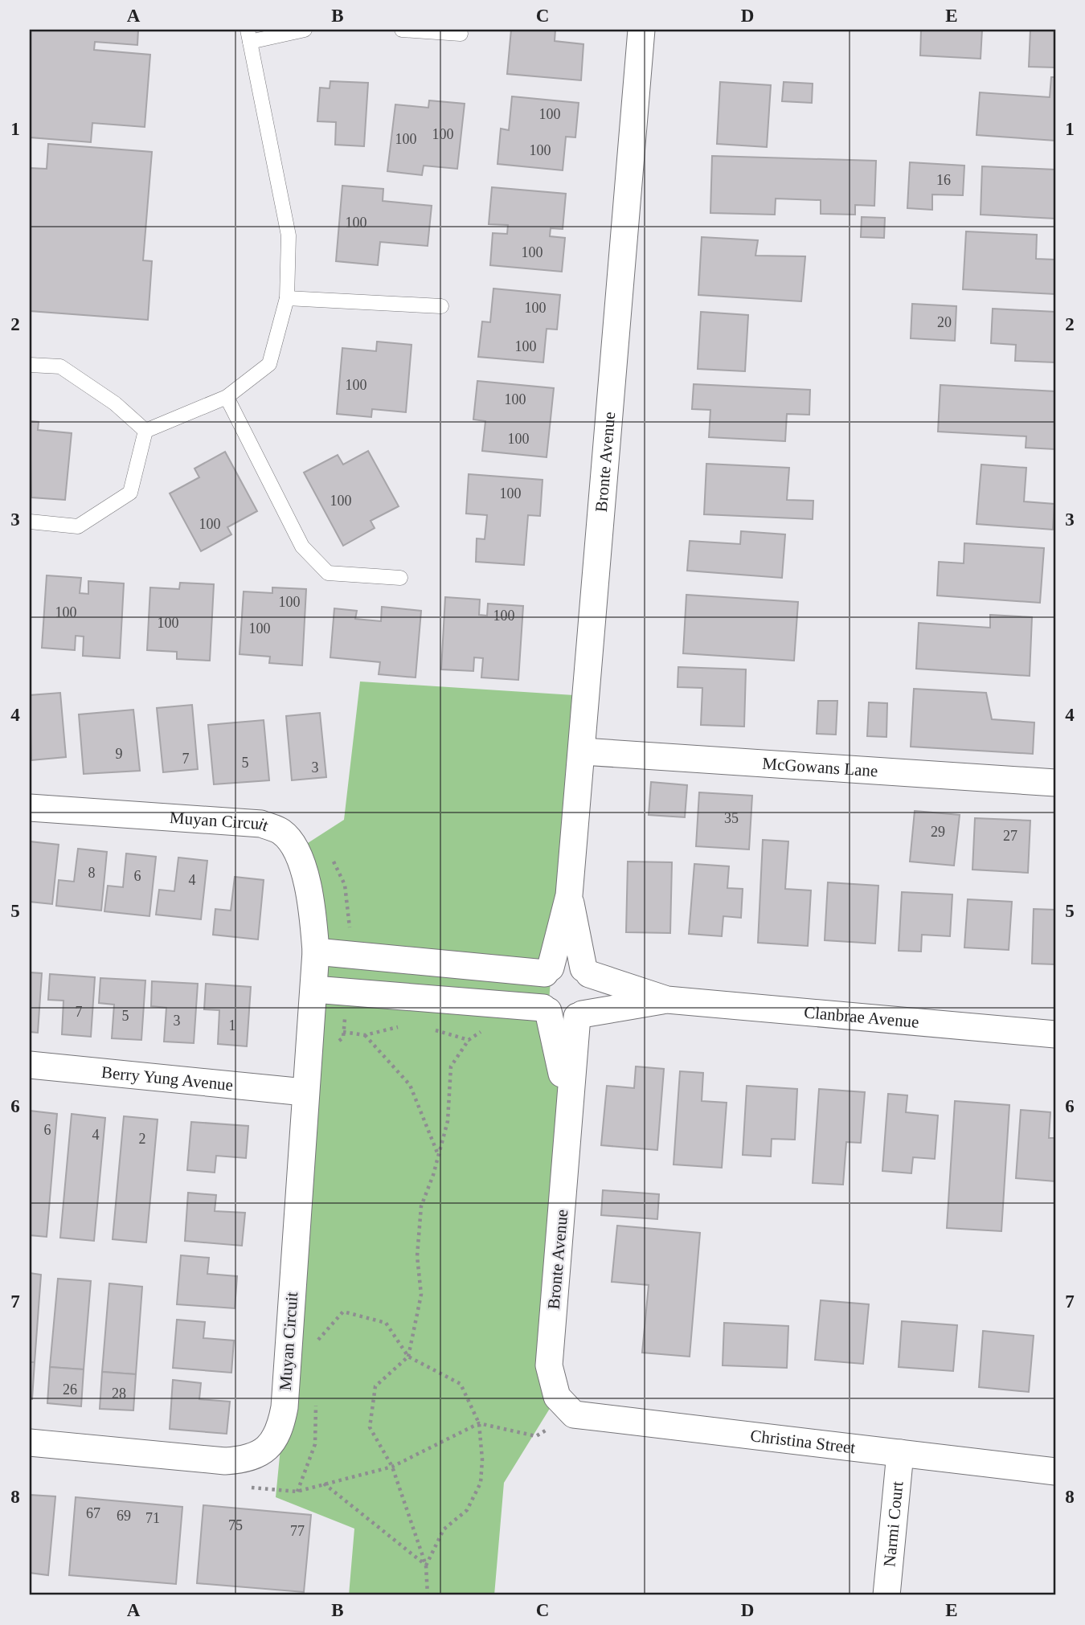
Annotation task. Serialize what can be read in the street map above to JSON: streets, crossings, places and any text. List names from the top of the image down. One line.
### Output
{"streets":{"street":["Bronte Avenue","McGowans Lane","Muyan Circuit","Clanbrae Avenue","Berry Yung Avenue","Christina Street","Narmi Court"]},"crossings":[["Bronte Avenue","McGowans Lane"],["Bronte Avenue","Clanbrae Avenue"],["Bronte Avenue","Christina Street"],["Muyan Circuit","Berry Yung Avenue"],["Christina Street","Narmi Court"]],"house_numbers":["100","100","100","100","16","100","100","100","20","100","100","100","100","100","100","100","100","100","100","100","100","9","7","5","3","35","29","27","8","6","4","7","5","3","1","6","4","2","26","28","67","69","71","75","77"],"grid":{"columns":["A","B","C","D","E"],"rows":["1","2","3","4","5","6","7","8"]}}
